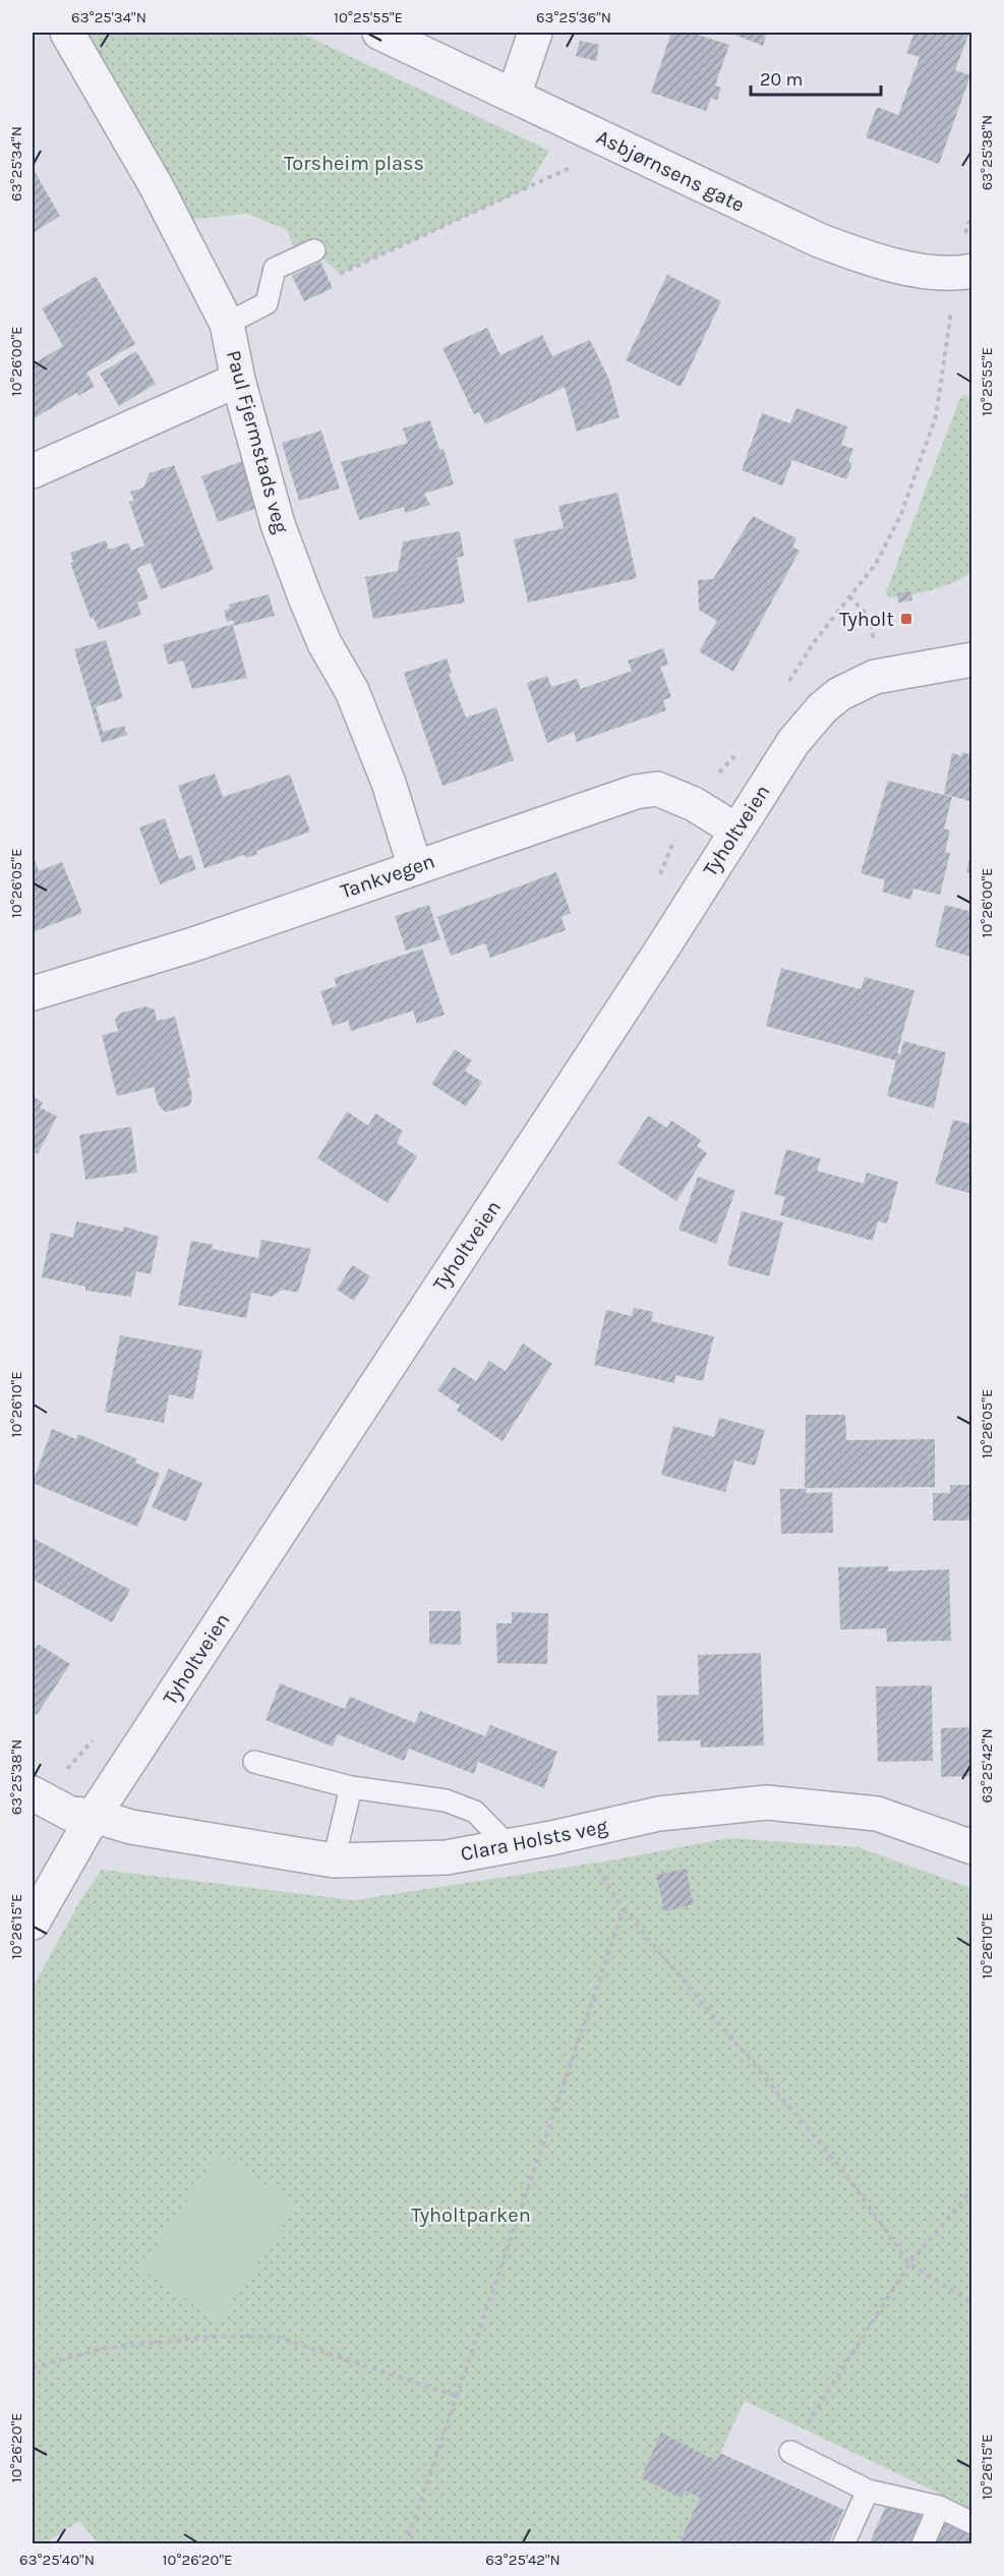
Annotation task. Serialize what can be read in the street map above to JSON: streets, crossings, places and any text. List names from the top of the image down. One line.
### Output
{"streets":{"street":["Asbjørnsens gate","Paul Fjermstads veg","Tyholtveien","Tankvegen","Clara Holsts veg"]},"crossings":[["Paul Fjermstads veg","Tankvegen"],["Tyholtveien","Tankvegen"],["Tyholtveien","Clara Holsts veg"]],"parks":["Torsheim plass","Tyholtparken"],"places":{"transit":["Tyholt"]},"scale_bar":"20 m","coordinates":["63°25'34\"N","10°25'55\"E","63°25'36\"N","63°25'38\"N","10°26'00\"E","10°26'05\"E","10°26'10\"E","63°25'42\"N","10°26'15\"E","10°26'20\"E","63°25'40\"N"]}
